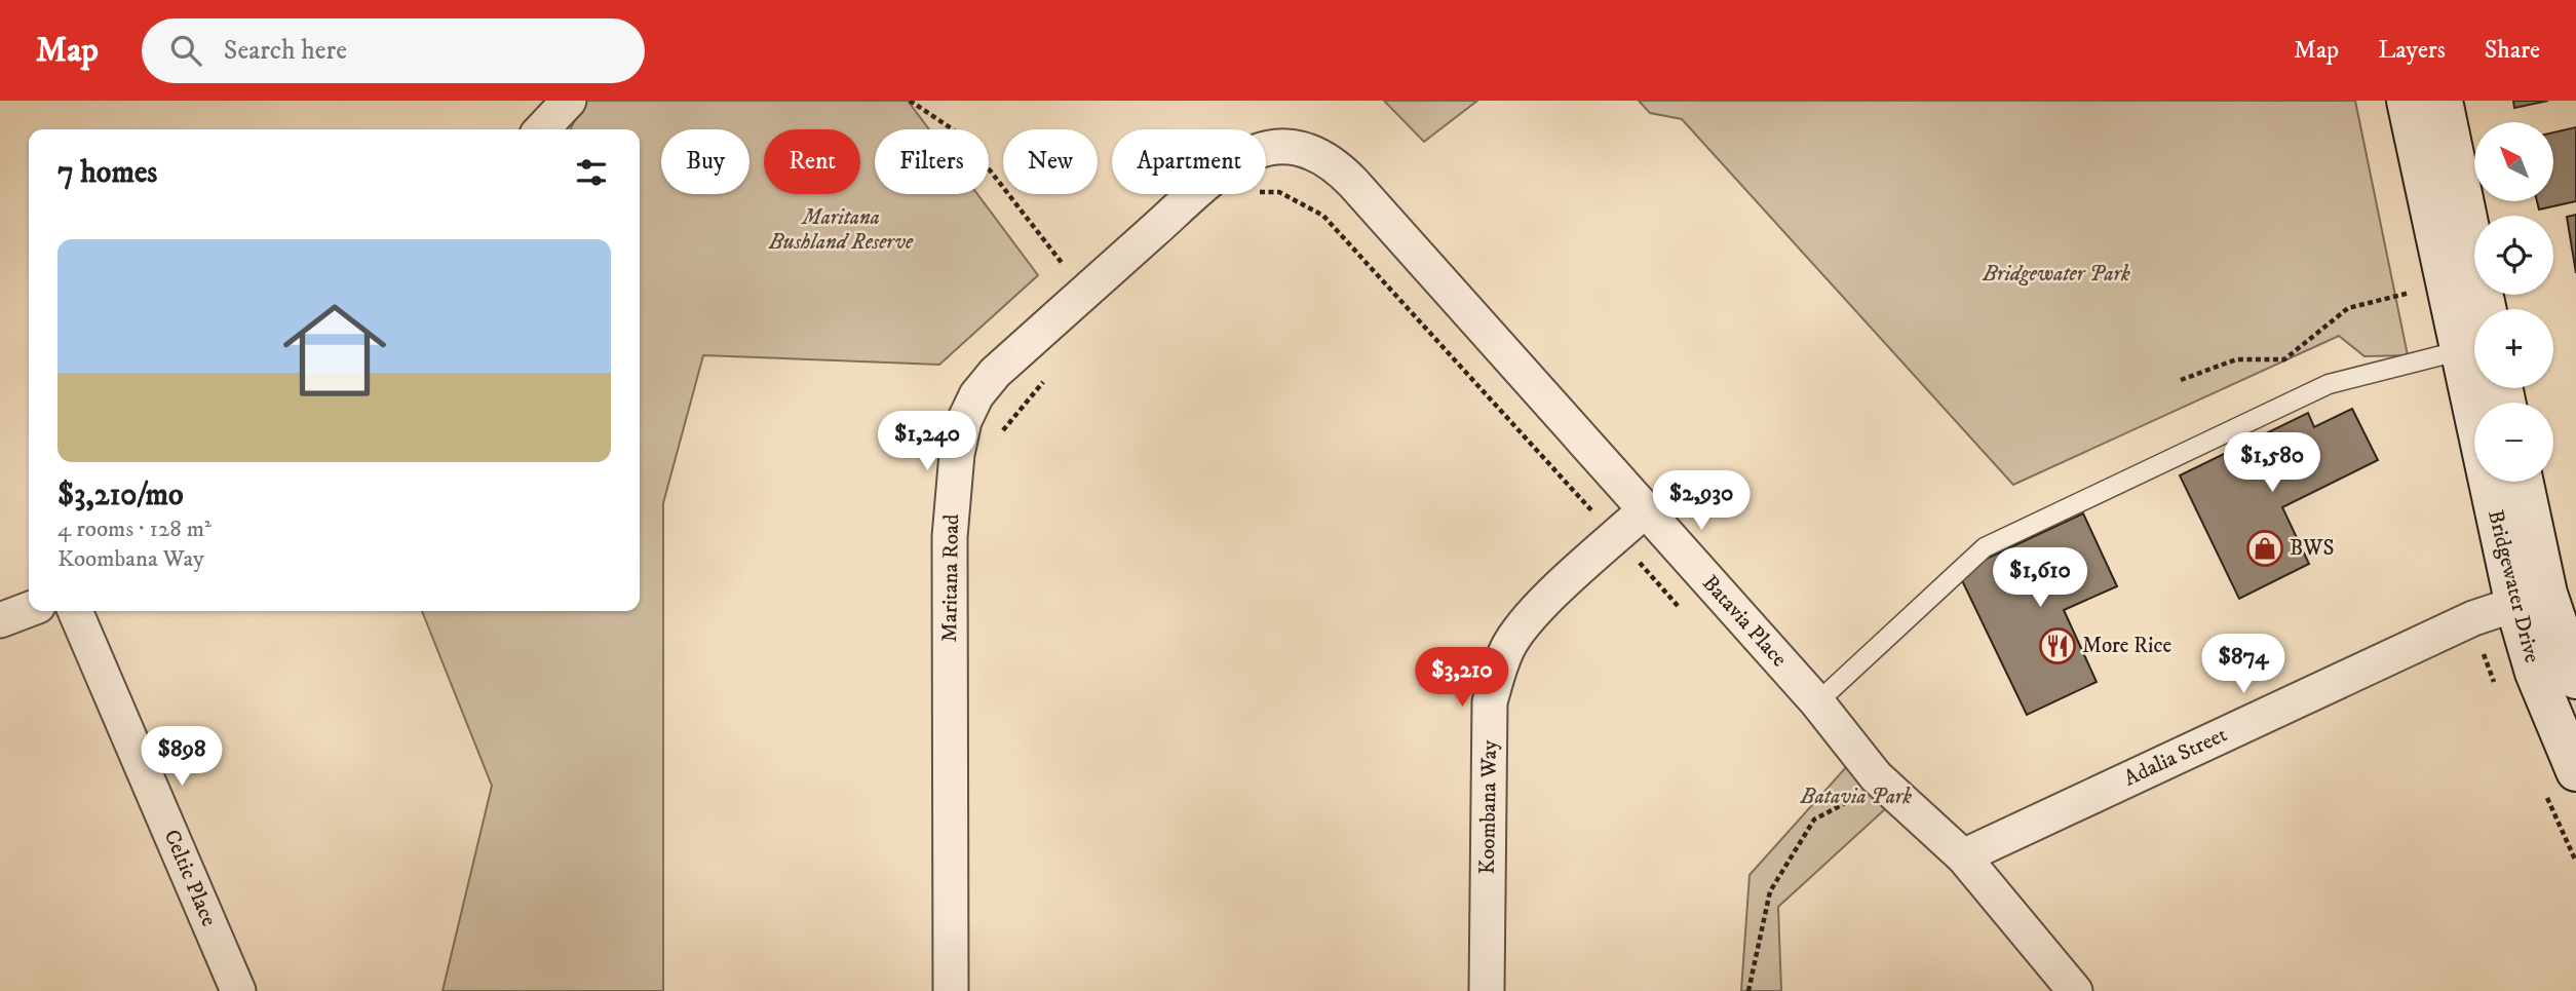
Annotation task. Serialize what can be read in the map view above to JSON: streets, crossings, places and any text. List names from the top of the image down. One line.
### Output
{"streets":{"street":["Maritana Road","Bridgewater Drive","Batavia Place","Adalia Street","Koombana Way","Celtic Place"]},"crossings":[["Maritana Road","Batavia Place"],["Bridgewater Drive","Adalia Street"],["Batavia Place","Adalia Street"],["Batavia Place","Koombana Way"]],"parks":["Maritana Bushland Reserve","Bridgewater Park","Batavia Park"],"places":{"shop":["BWS"],"restaurant":["More Rice"]},"north":"top left","page":{"header":"Map","search":"Search here","nav":["Map","Layers","Share"],"map_buttons":["+","−"],"chip":["Buy","Rent","Filters","New","Apartment"],"heading":"7 homes","list":[{"name":"$3,210/mo","note":"4 rooms · 128 m² · Koombana Way"}],"price":["$1,240","$1,580","$2,930","$1,610","$874","$3,210","$898"]}}
